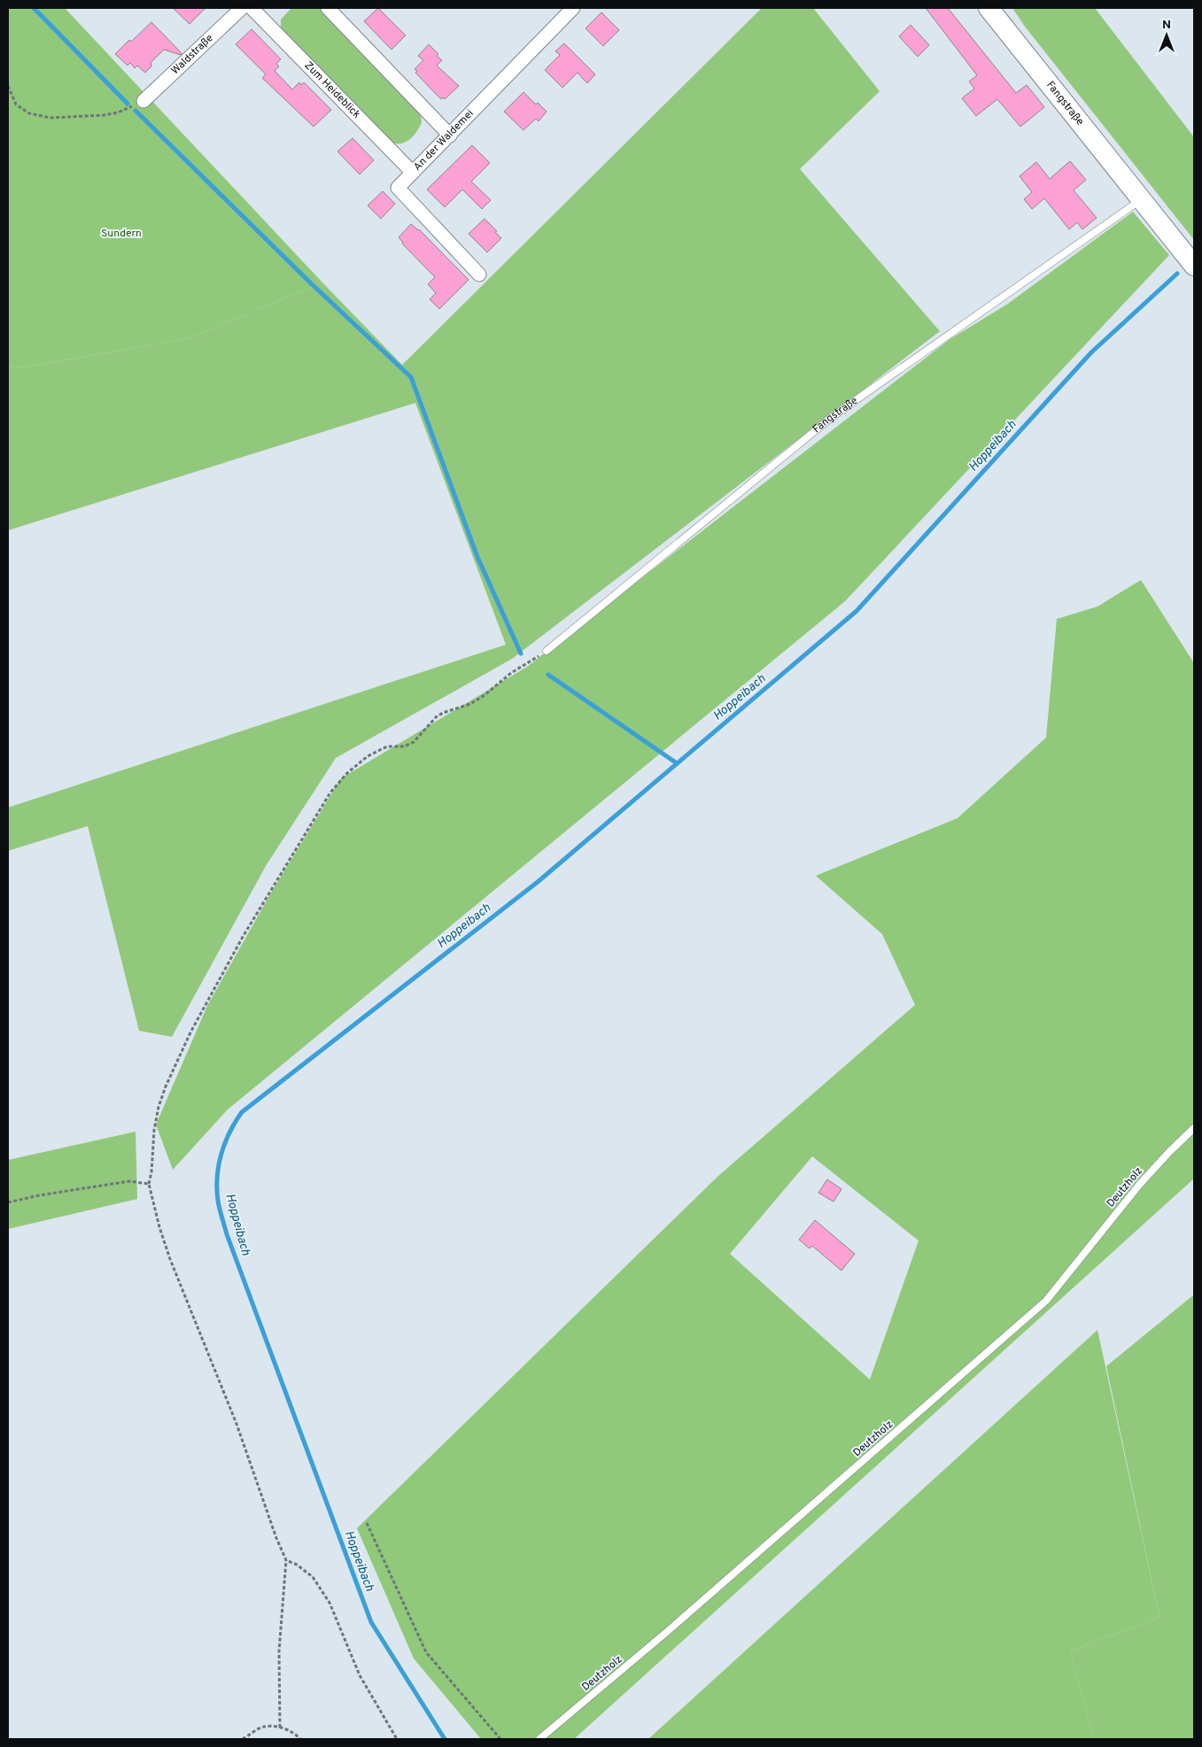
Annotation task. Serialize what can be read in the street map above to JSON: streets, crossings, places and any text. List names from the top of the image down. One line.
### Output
{"streets":{"main road":["Fangstraße"],"street":["Waldstraße","Zum Heideblick","An der Waldemei"],"lane":["Deutzholz"]},"crossings":[["Zum Heideblick","An der Waldemei"]],"water":["Hoppeibach"],"parks":["Sundern"],"north":"top"}
